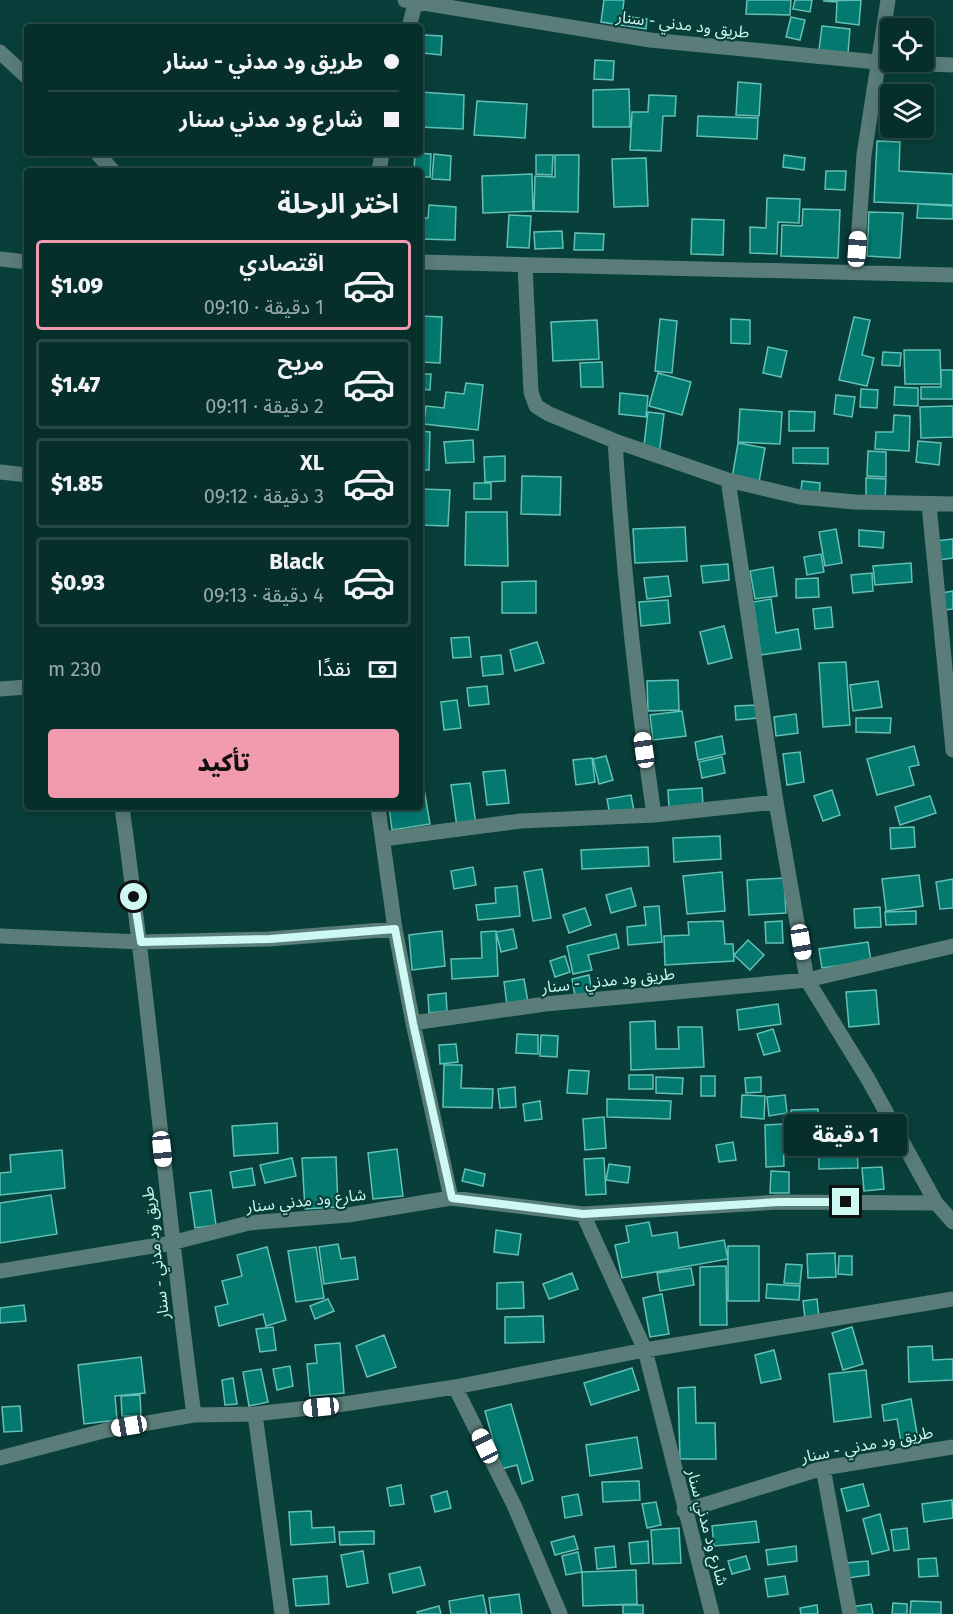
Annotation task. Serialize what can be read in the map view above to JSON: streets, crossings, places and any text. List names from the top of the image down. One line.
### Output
{"streets":{"street":["طريق ود مدني - سنار","شارع ود مدني سنار"]},"crossings":[["طريق ود مدني - سنار","شارع ود مدني سنار"]],"page":{"banner":["طريق ود مدني - سنار","شارع ود مدني سنار"],"heading":"اختر الرحلة","list":[{"name":"اقتصادي","note":"1 دقيقة · 09:10","value":"$1.09"},{"name":"مريح","note":"2 دقيقة · 09:11","value":"$1.47"},{"name":"XL","note":"3 دقيقة · 09:12","value":"$1.85"},{"name":"Black","note":"4 دقيقة · 09:13","value":"$0.93"}],"pay":["نقدًا","230 m"],"buttons":"تأكيد","bubble":"1 دقيقة"}}
